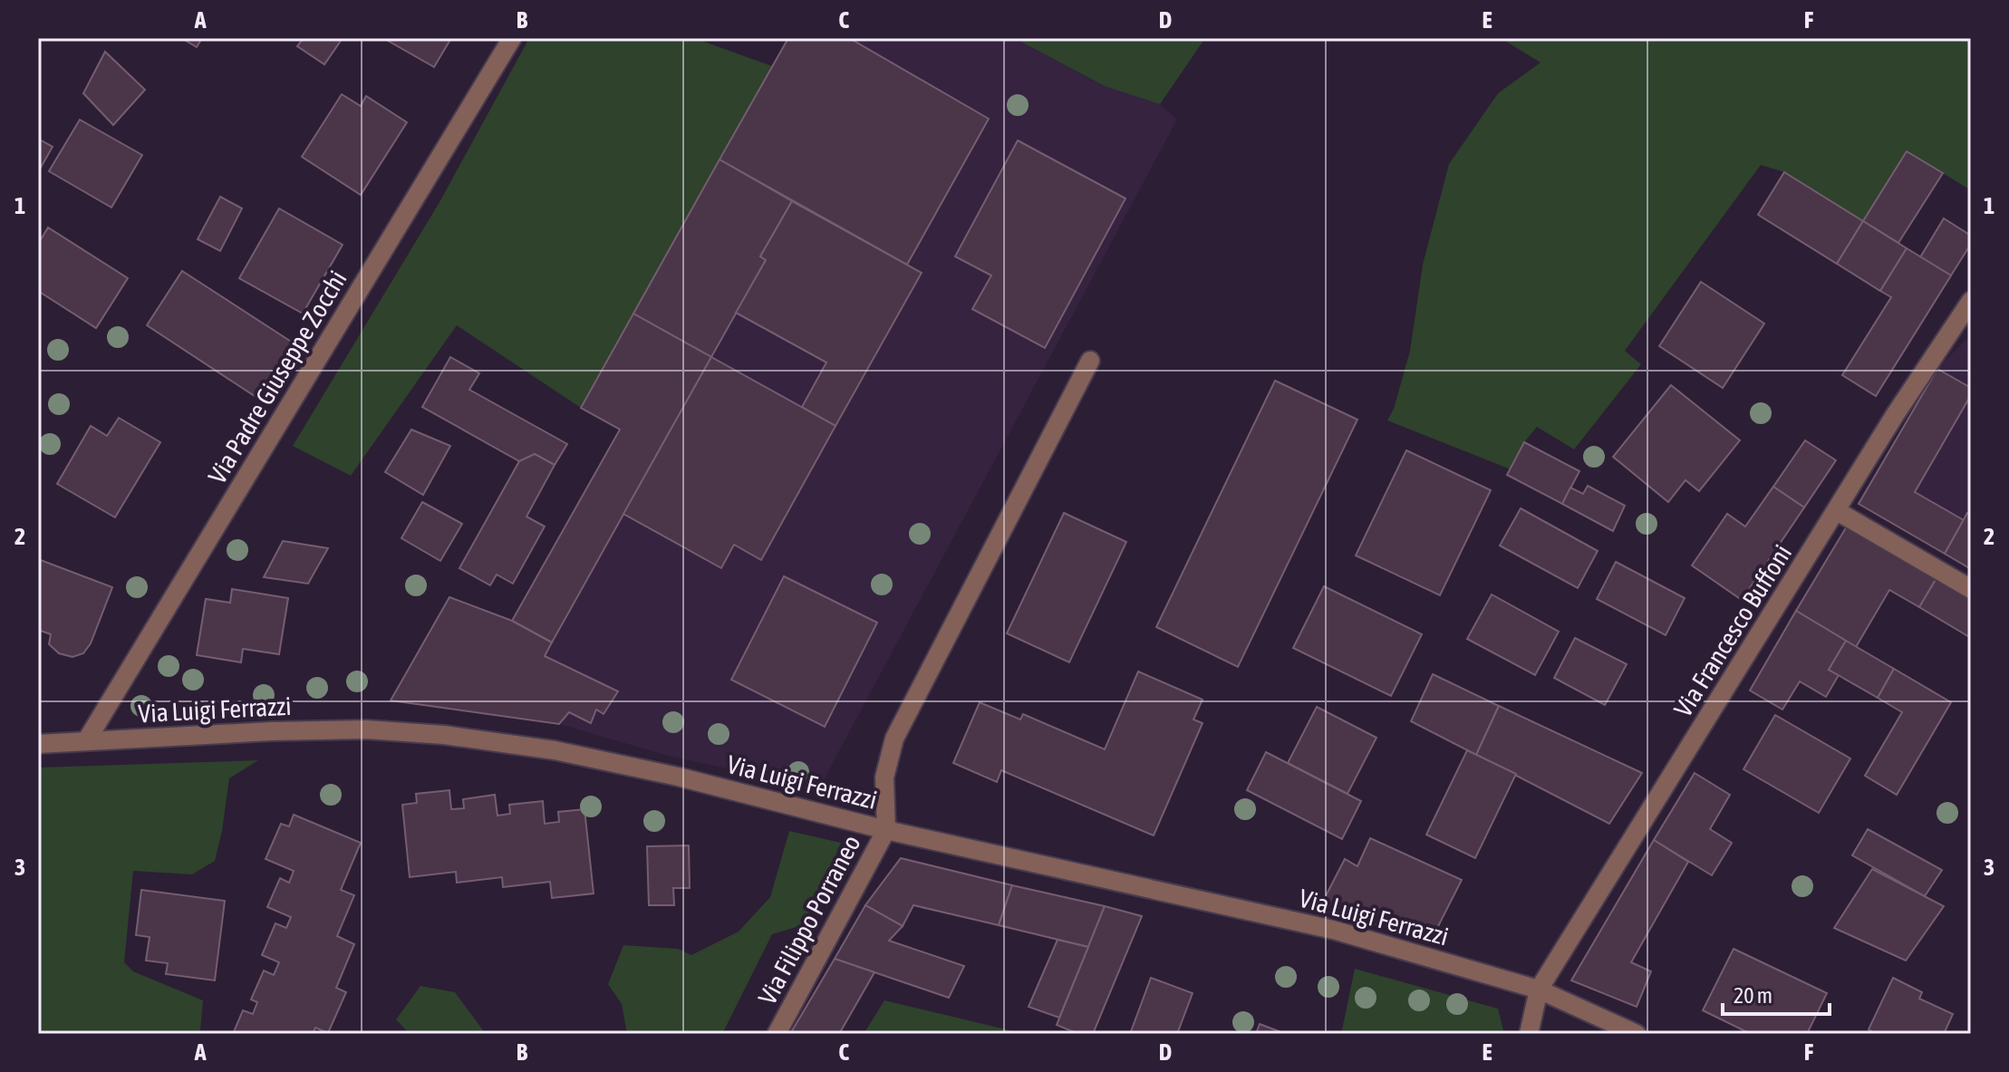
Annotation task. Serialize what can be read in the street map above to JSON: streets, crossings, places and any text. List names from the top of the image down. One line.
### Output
{"streets":{"street":["Via Padre Giuseppe Zocchi","Via Francesco Buffoni","Via Luigi Ferrazzi","Via Filippo Porraneo"]},"crossings":[["Via Padre Giuseppe Zocchi","Via Luigi Ferrazzi"],["Via Francesco Buffoni","Via Luigi Ferrazzi"],["Via Luigi Ferrazzi","Via Filippo Porraneo"]],"scale_bar":"20 m","grid":{"columns":["A","B","C","D","E","F"],"rows":["1","2","3"]}}
